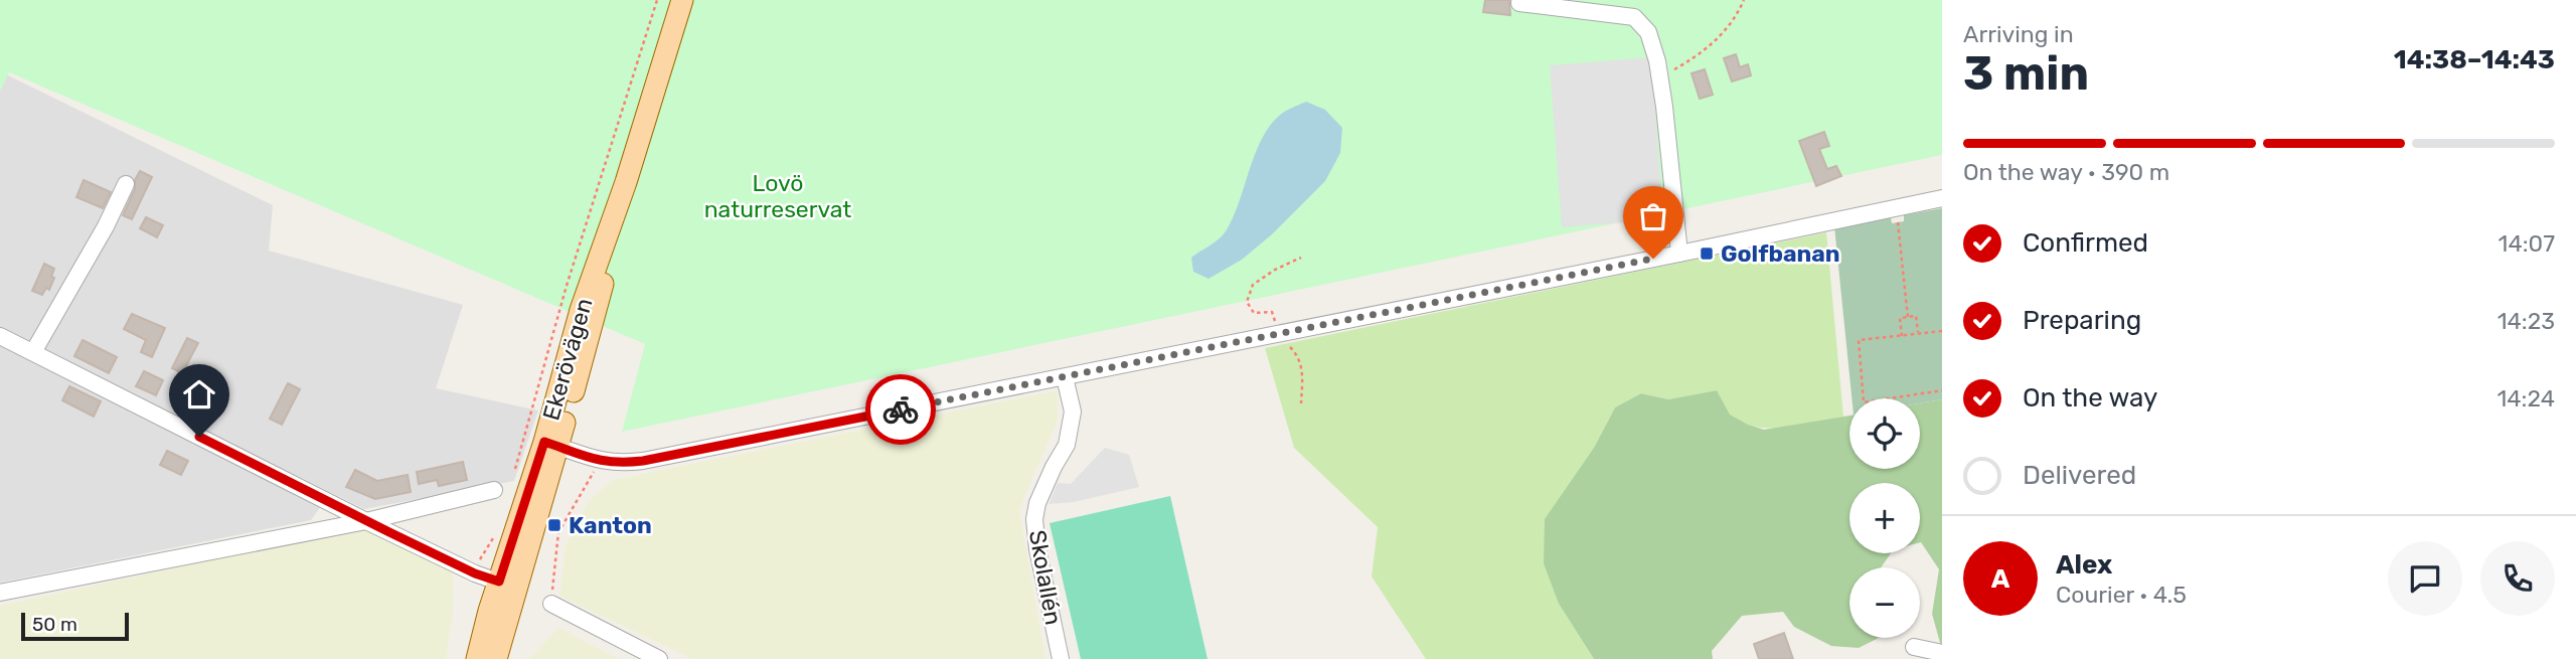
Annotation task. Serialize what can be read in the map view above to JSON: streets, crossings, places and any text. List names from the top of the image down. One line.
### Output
{"streets":{"main road":["Ekerövägen"],"street":["Skolallén"]},"parks":["Lovö naturreservat"],"places":{"transit":["Golfbanan","Kanton"]},"scale_bar":"50 m","page":{"heading":["3 min","Arriving in","14:38–14:43"],"panel":["Alex","Courier · 4.5"],"bar":"On the way · 390 m","list":[["Confirmed","14:07"],["Preparing","14:23"],["On the way","14:24"],"Delivered"],"map_buttons":["+","−"],"round":"A","scale":"50 m"}}
